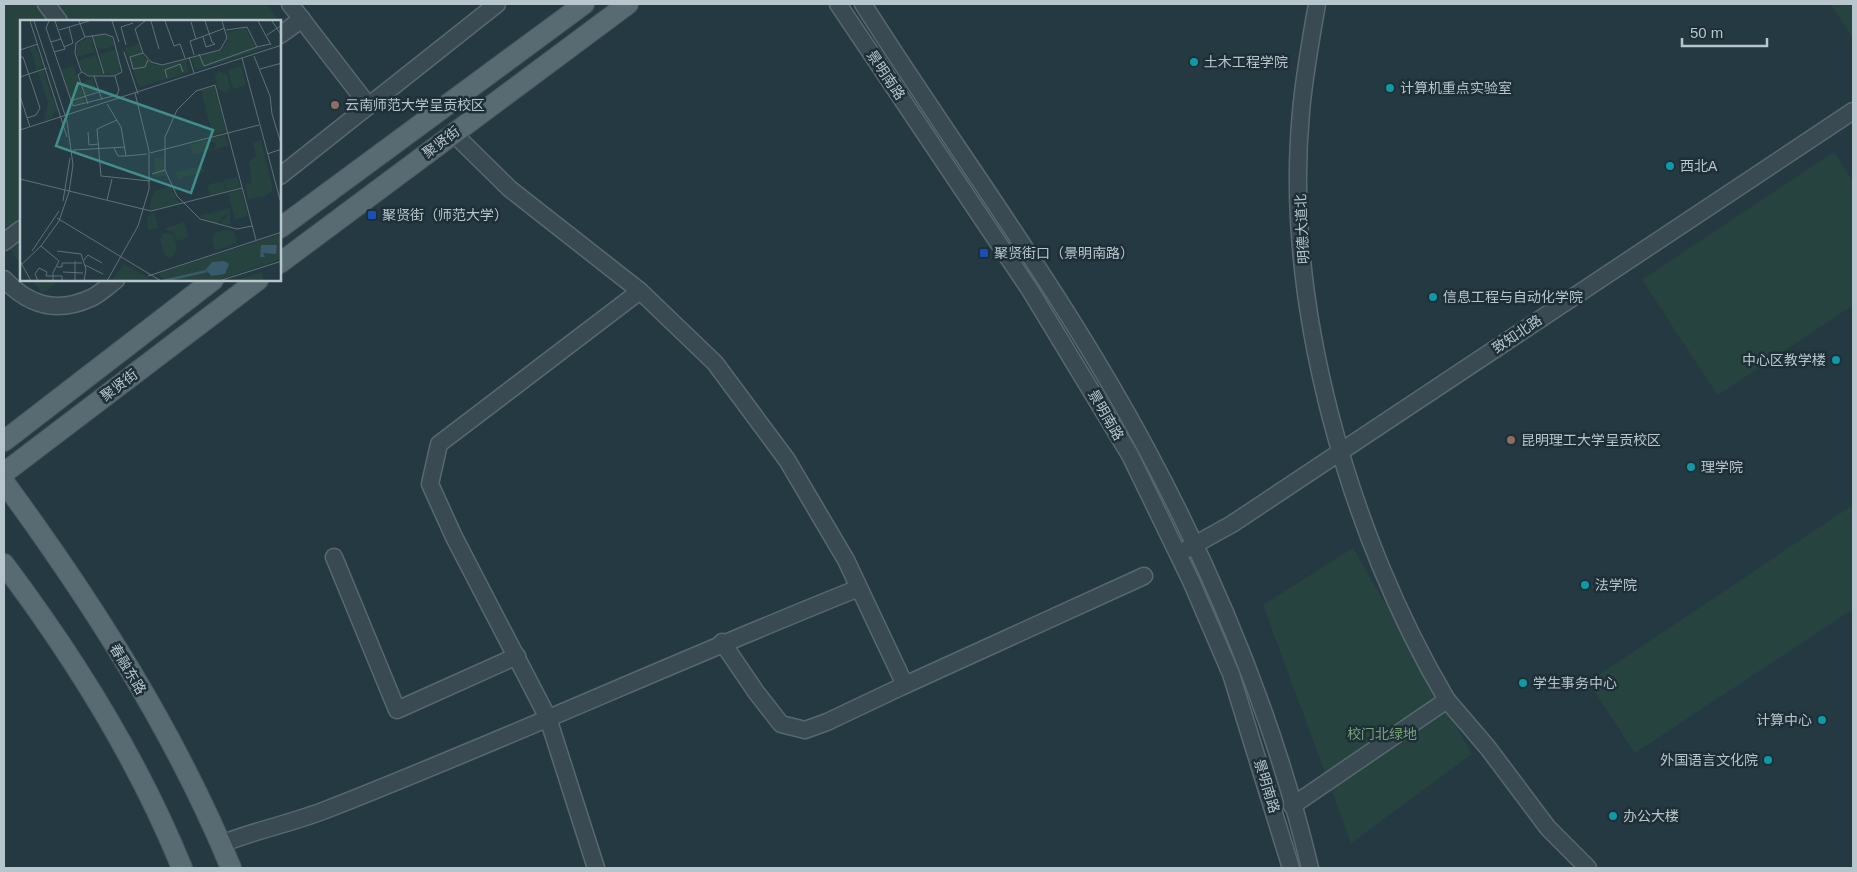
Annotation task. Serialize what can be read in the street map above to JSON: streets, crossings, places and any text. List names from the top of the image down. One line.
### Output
{"streets":{"main road":["聚贤街","春融东路"],"street":["景明南路","明德大道北","致知北路"]},"crossings":[["景明南路","致知北路"],["明德大道北","致知北路"]],"parks":["校门北绿地"],"places":{"other":["土木工程学院","计算机重点实验室","云南师范大学呈贡校区","西北A","信息工程与自动化学院","中心区教学楼","昆明理工大学呈贡校区","理学院","法学院","学生事务中心","计算中心","外国语言文化院","办公大楼"],"transit":["聚贤街（师范大学）","聚贤街口（景明南路）"]},"scale_bar":"50 m"}
